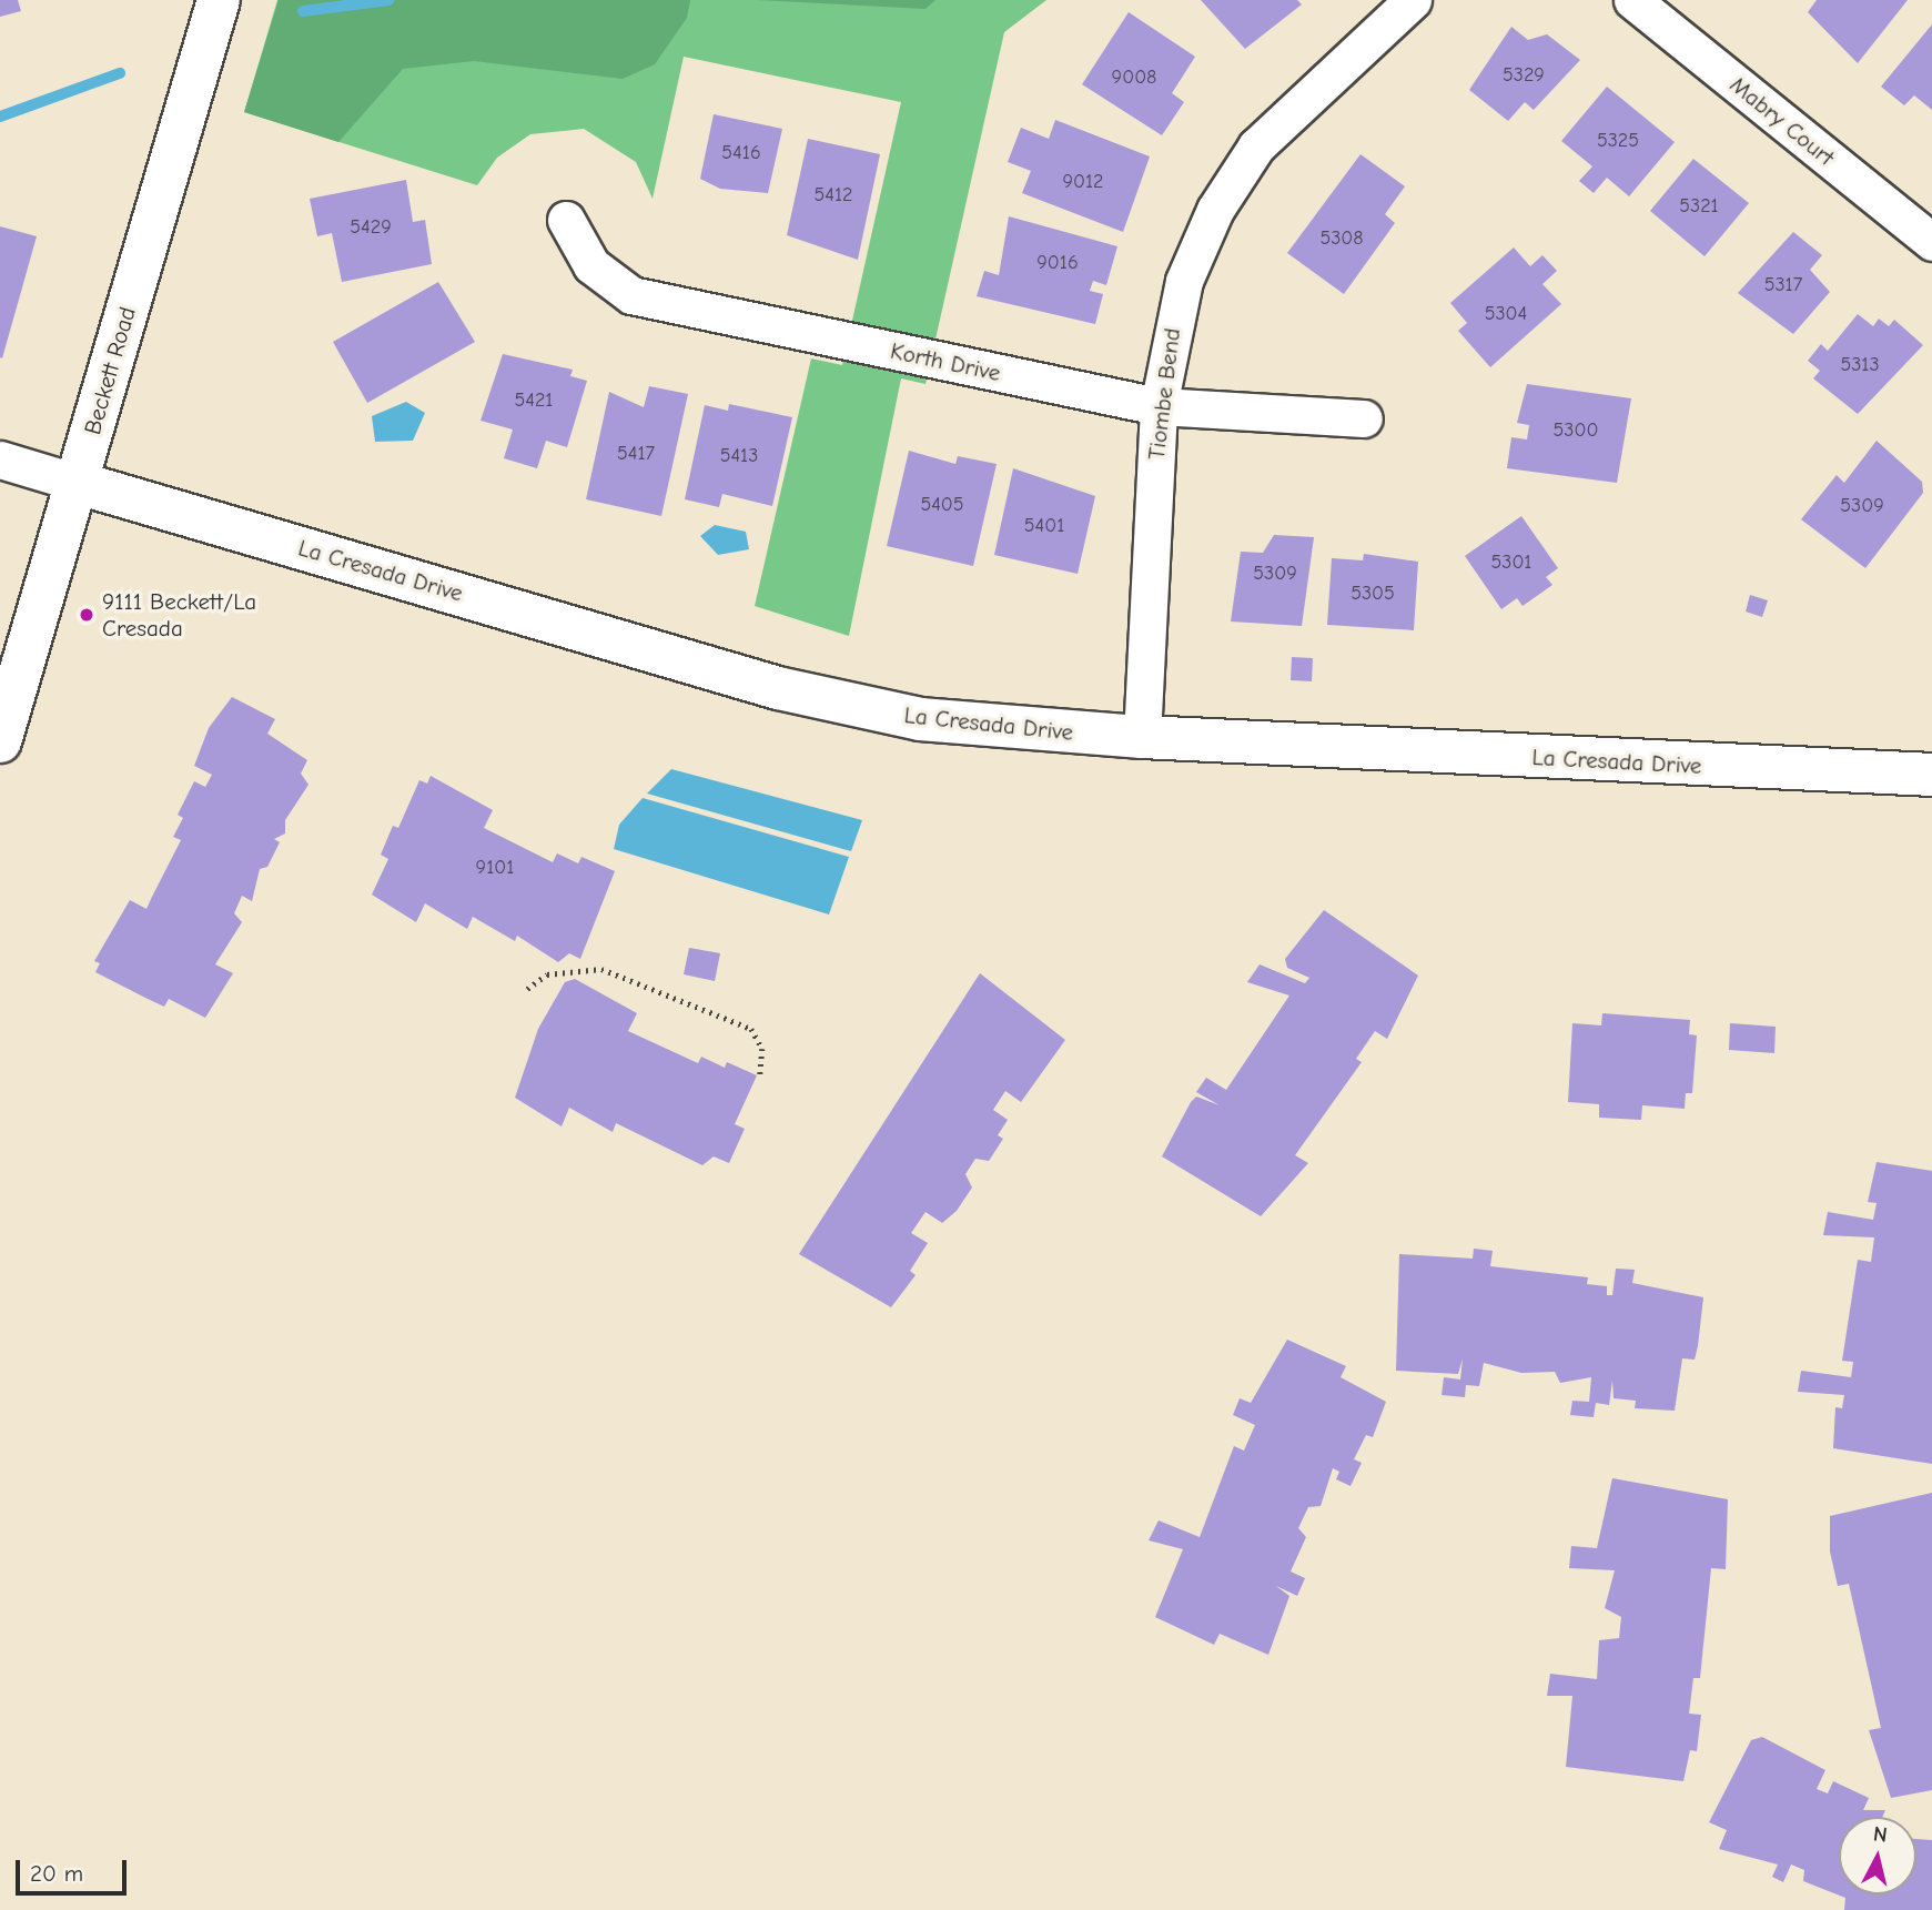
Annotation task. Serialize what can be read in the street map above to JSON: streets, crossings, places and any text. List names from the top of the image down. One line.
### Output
{"streets":{"street":["Mabry Court","Korth Drive","Beckett Road","Tiombe Bend","La Cresada Drive"]},"crossings":[["Korth Drive","Tiombe Bend"],["Beckett Road","La Cresada Drive"],["Tiombe Bend","La Cresada Drive"]],"places":["9111 Beckett/La Cresada"],"house_numbers":["5329","9008","5325","5416","9012","5412","5321","5429","5308","9016","5317","5304","5313","5421","5300","5417","5413","5405","5309","5401","5301","5309","5305","9101"],"scale_bar":"20 m","north":"top"}
